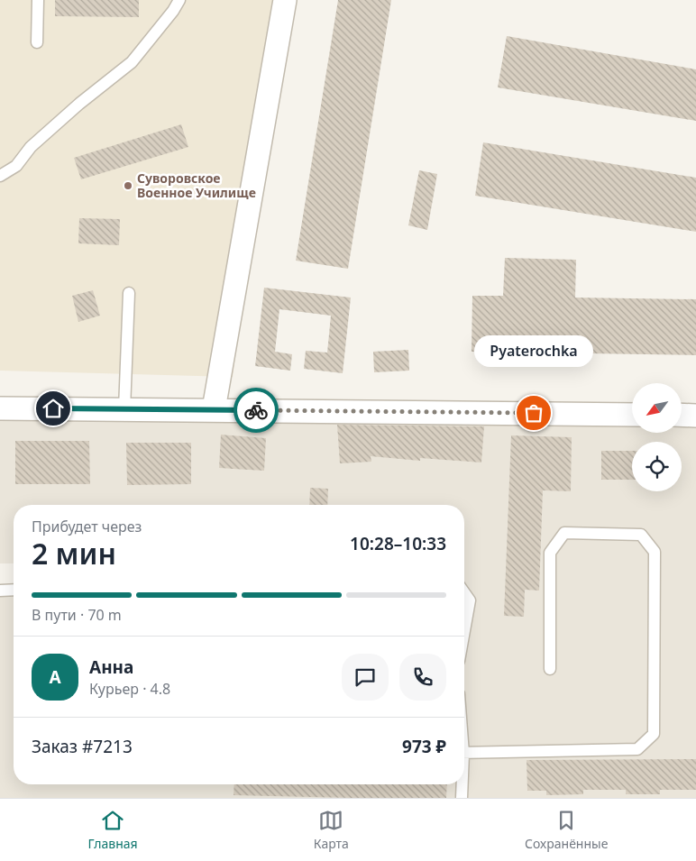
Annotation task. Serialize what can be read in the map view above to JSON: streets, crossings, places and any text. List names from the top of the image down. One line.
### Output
{"places":["Суворовское Военное Училище","Pyaterochka"],"north":"bottom left","page":{"bubble":"Pyaterochka","heading":["2 мин","Прибудет через","10:28–10:33"],"panel":["Анна","Курьер · 4.8","Заказ #7213","973 ₽"],"bar":"В пути · 70 m","round":"А","tabs":["Главная","Карта","Сохранённые"]}}
